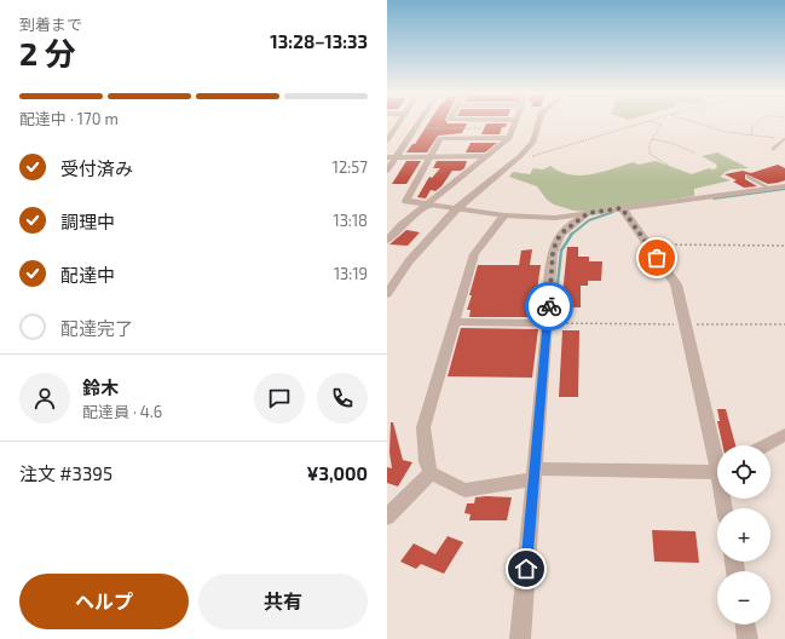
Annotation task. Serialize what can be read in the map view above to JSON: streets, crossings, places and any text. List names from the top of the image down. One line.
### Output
{"page":{"heading":["2 分","到着まで","13:28–13:33"],"panel":["鈴木","配達員 · 4.6","注文 #3395","¥3,000"],"bar":"配達中 · 170 m","list":[["受付済み","12:57"],["調理中","13:18"],["配達中","13:19"],"配達完了"],"map_buttons":["+","−"],"buttons":["ヘルプ","共有"]}}
